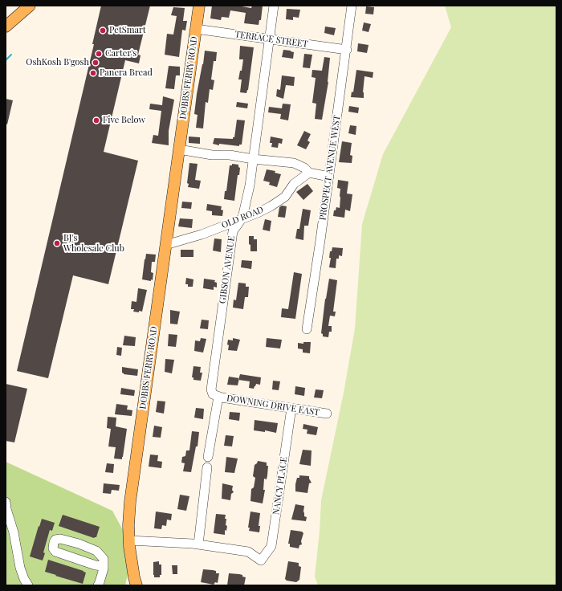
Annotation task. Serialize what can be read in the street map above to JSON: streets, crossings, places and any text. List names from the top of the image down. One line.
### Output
{"streets":{"main road":["DOBBS FERRY ROAD"],"street":["TERRACE STREET","PROSPECT AVENUE WEST","OLD ROAD","GIBSON AVENUE","DOWNING DRIVE EAST","NANCY PLACE"]},"crossings":[["TERRACE STREET","DOBBS FERRY ROAD"],["TERRACE STREET","PROSPECT AVENUE WEST"],["TERRACE STREET","GIBSON AVENUE"],["DOBBS FERRY ROAD","OLD ROAD"],["OLD ROAD","GIBSON AVENUE"],["GIBSON AVENUE","DOWNING DRIVE EAST"],["DOWNING DRIVE EAST","NANCY PLACE"]],"places":["PetSmart","Carter's","OshKosh B'gosh","Panera Bread","Five Below","BJ's Wholesale Club"]}
